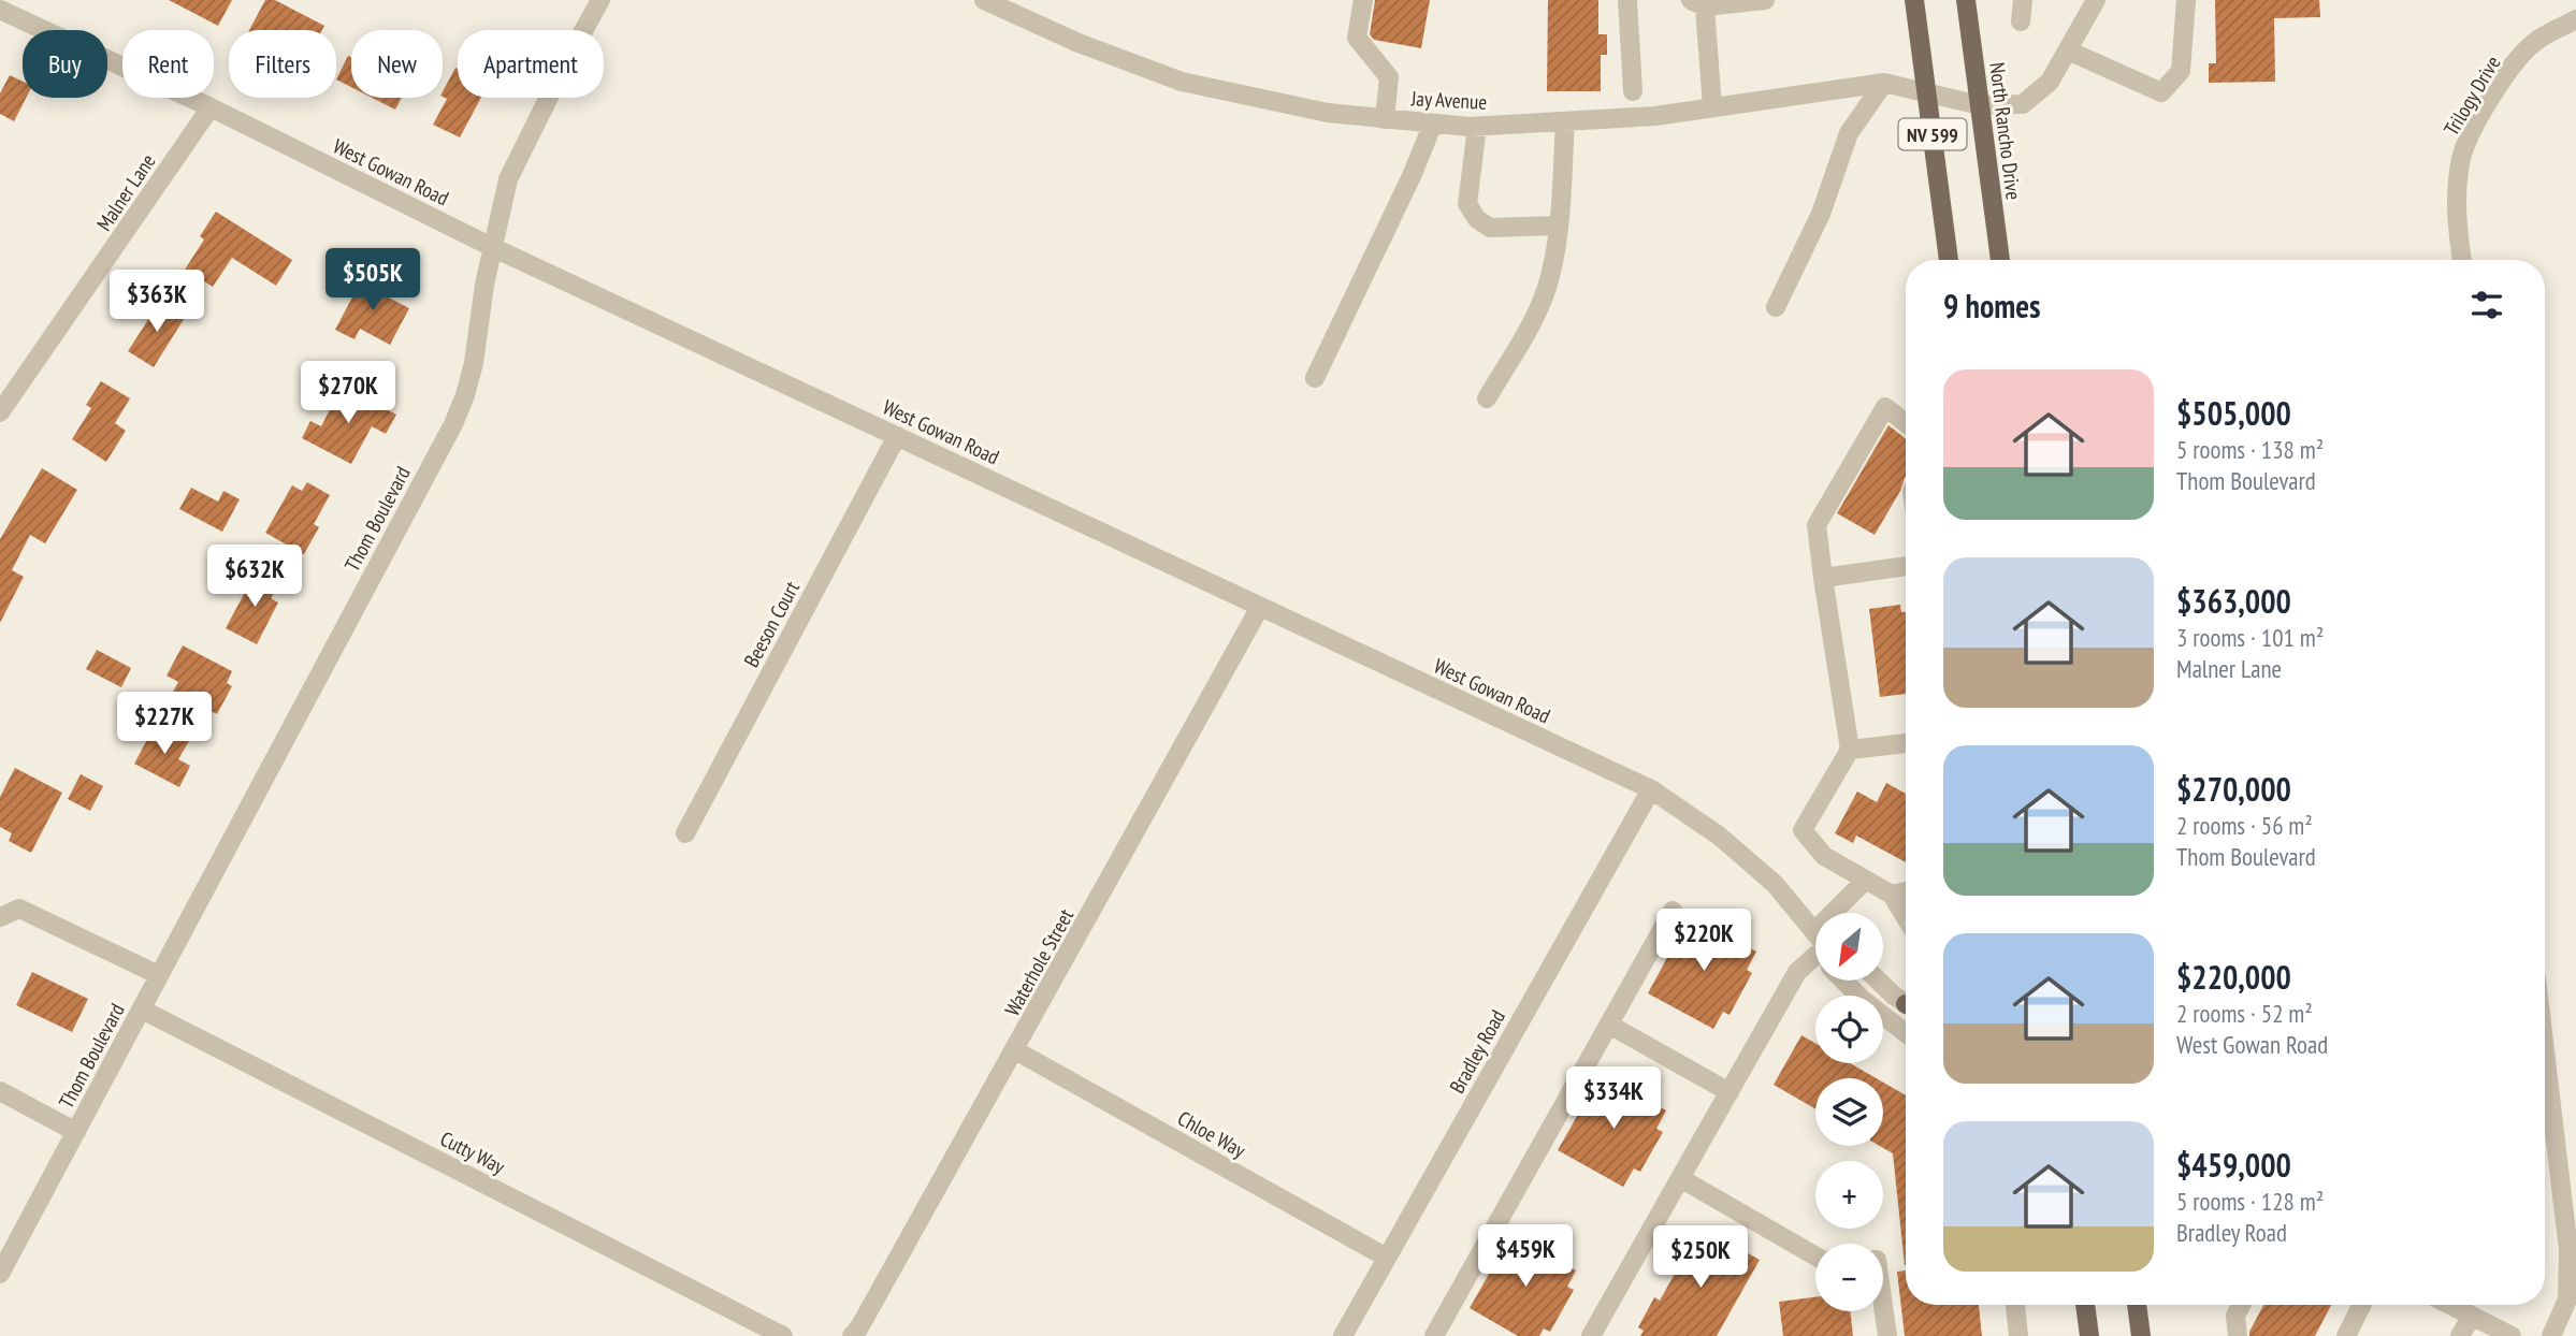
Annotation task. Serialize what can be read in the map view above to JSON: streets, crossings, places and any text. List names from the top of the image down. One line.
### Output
{"streets":{"main road":["North Rancho Drive","NV 599"],"street":["Trilogy Drive","Jay Avenue","West Gowan Road","Malner Lane","Thom Boulevard","Beeson Court","Waterhole Street","Bradley Road","Chloe Way","Cutty Way"]},"crossings":[["Jay Avenue","North Rancho Drive"],["Jay Avenue","NV 599"],["West Gowan Road","Malner Lane"],["West Gowan Road","Thom Boulevard"],["West Gowan Road","Beeson Court"],["West Gowan Road","Waterhole Street"],["West Gowan Road","Bradley Road"],["Thom Boulevard","Cutty Way"],["Waterhole Street","Chloe Way"],["Bradley Road","Chloe Way"]],"north":"bottom left","page":{"chip":["Buy","Rent","Filters","New","Apartment"],"price":["$505K","$363K","$270K","$632K","$227K","$220K","$334K","$459K","$250K"],"heading":"9 homes","list":[{"name":"$505,000","note":"5 rooms · 138 m² · Thom Boulevard"},{"name":"$363,000","note":"3 rooms · 101 m² · Malner Lane"},{"name":"$270,000","note":"2 rooms · 56 m² · Thom Boulevard"},{"name":"$220,000","note":"2 rooms · 52 m² · West Gowan Road"},{"name":"$459,000","note":"5 rooms · 128 m² · Bradley Road"}],"map_buttons":["+","−"]}}
